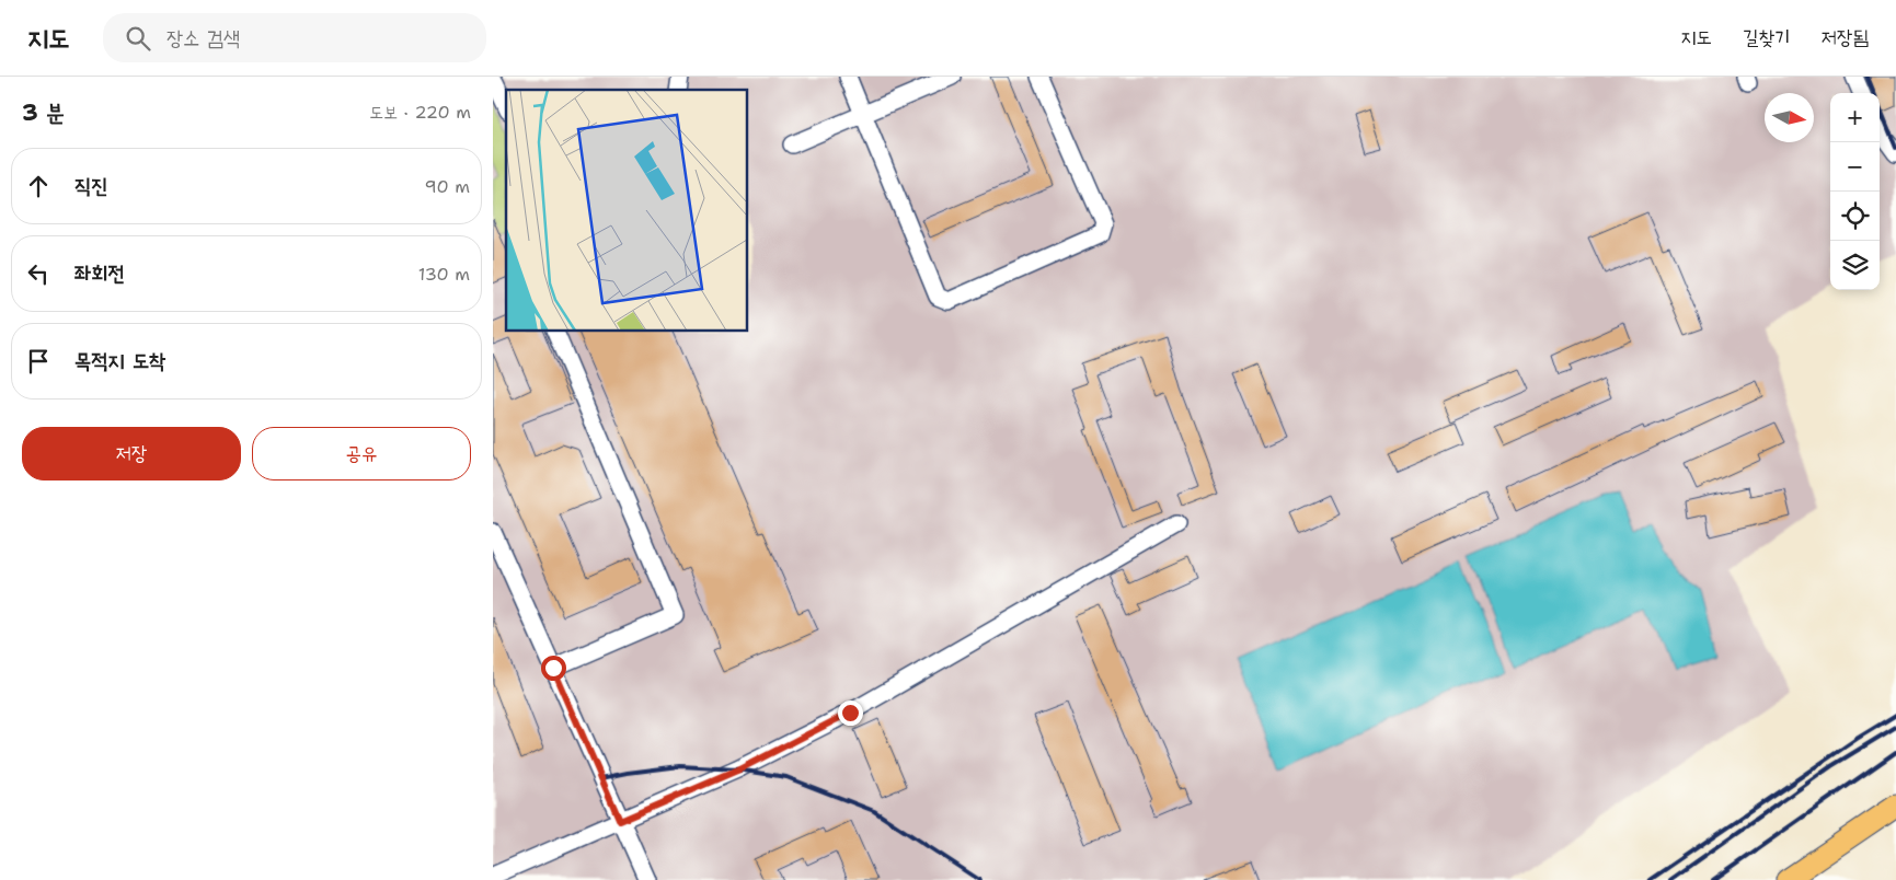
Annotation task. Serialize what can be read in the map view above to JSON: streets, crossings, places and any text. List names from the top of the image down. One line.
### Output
{"north":"right","page":{"header":"지도","search":"장소 검색","nav":["지도","길찾기","저장됨"],"heading":["3 분","도보 · 220 m"],"map_buttons":["+","−"],"list":[["직진","90 m"],["좌회전","130 m"],"목적지 도착"],"buttons":["저장","공유"]}}
